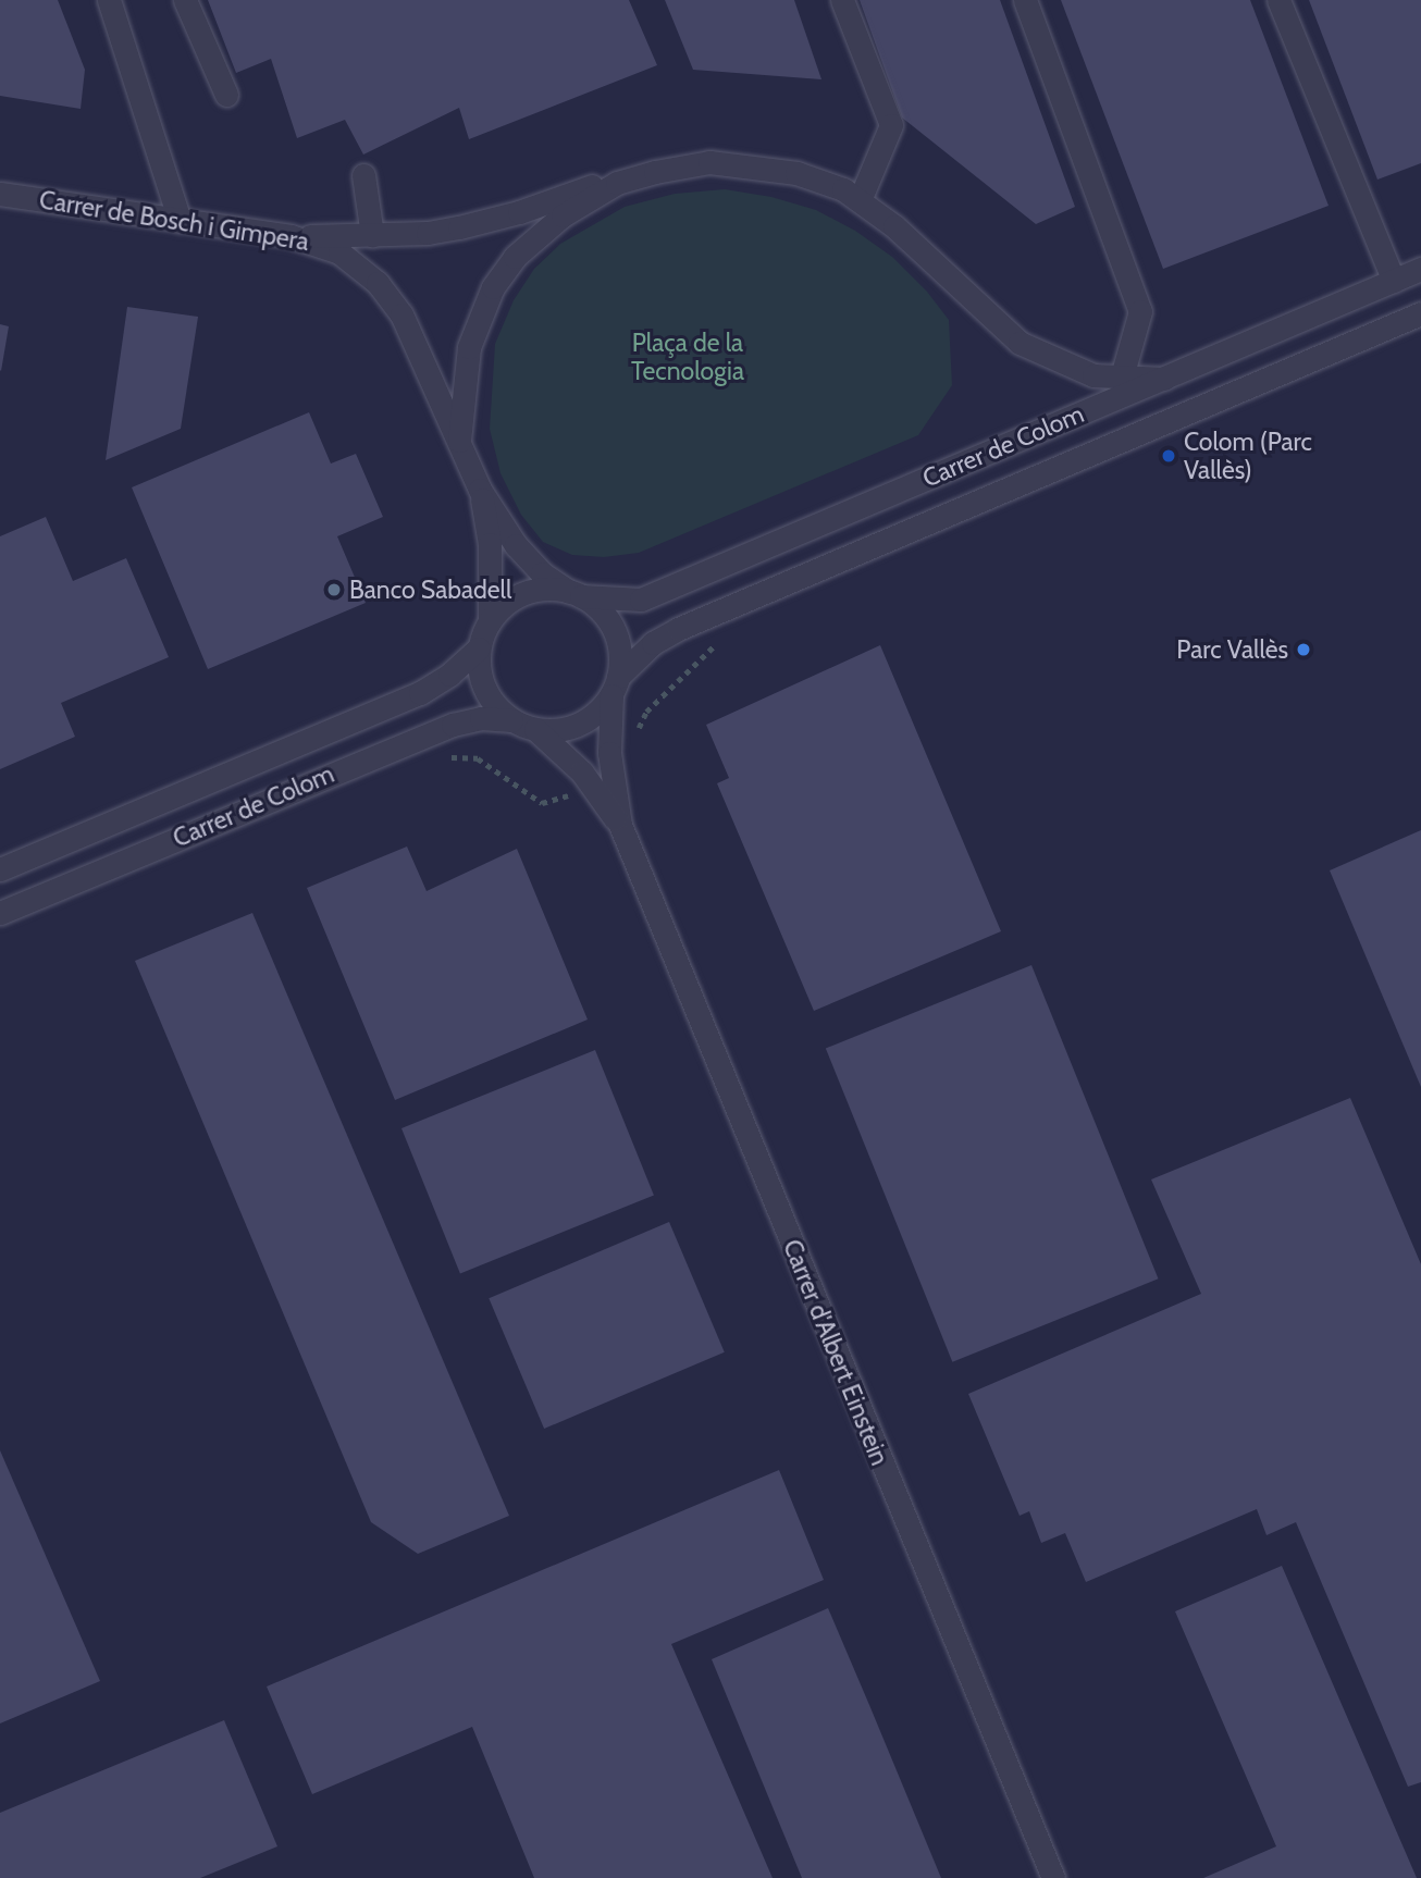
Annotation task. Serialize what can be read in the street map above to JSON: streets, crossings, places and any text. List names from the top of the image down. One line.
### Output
{"streets":{"street":["Carrer de Bosch i Gimpera","Carrer de Colom","Carrer d'Albert Einstein"]},"crossings":[["Carrer de Bosch i Gimpera","Carrer de Colom"],["Carrer de Bosch i Gimpera","Carrer d'Albert Einstein"],["Carrer de Colom","Carrer d'Albert Einstein"]],"parks":["Plaça de la Tecnologia"],"places":["Colom (Parc Vallès)","Banco Sabadell","Parc Vallès"]}
